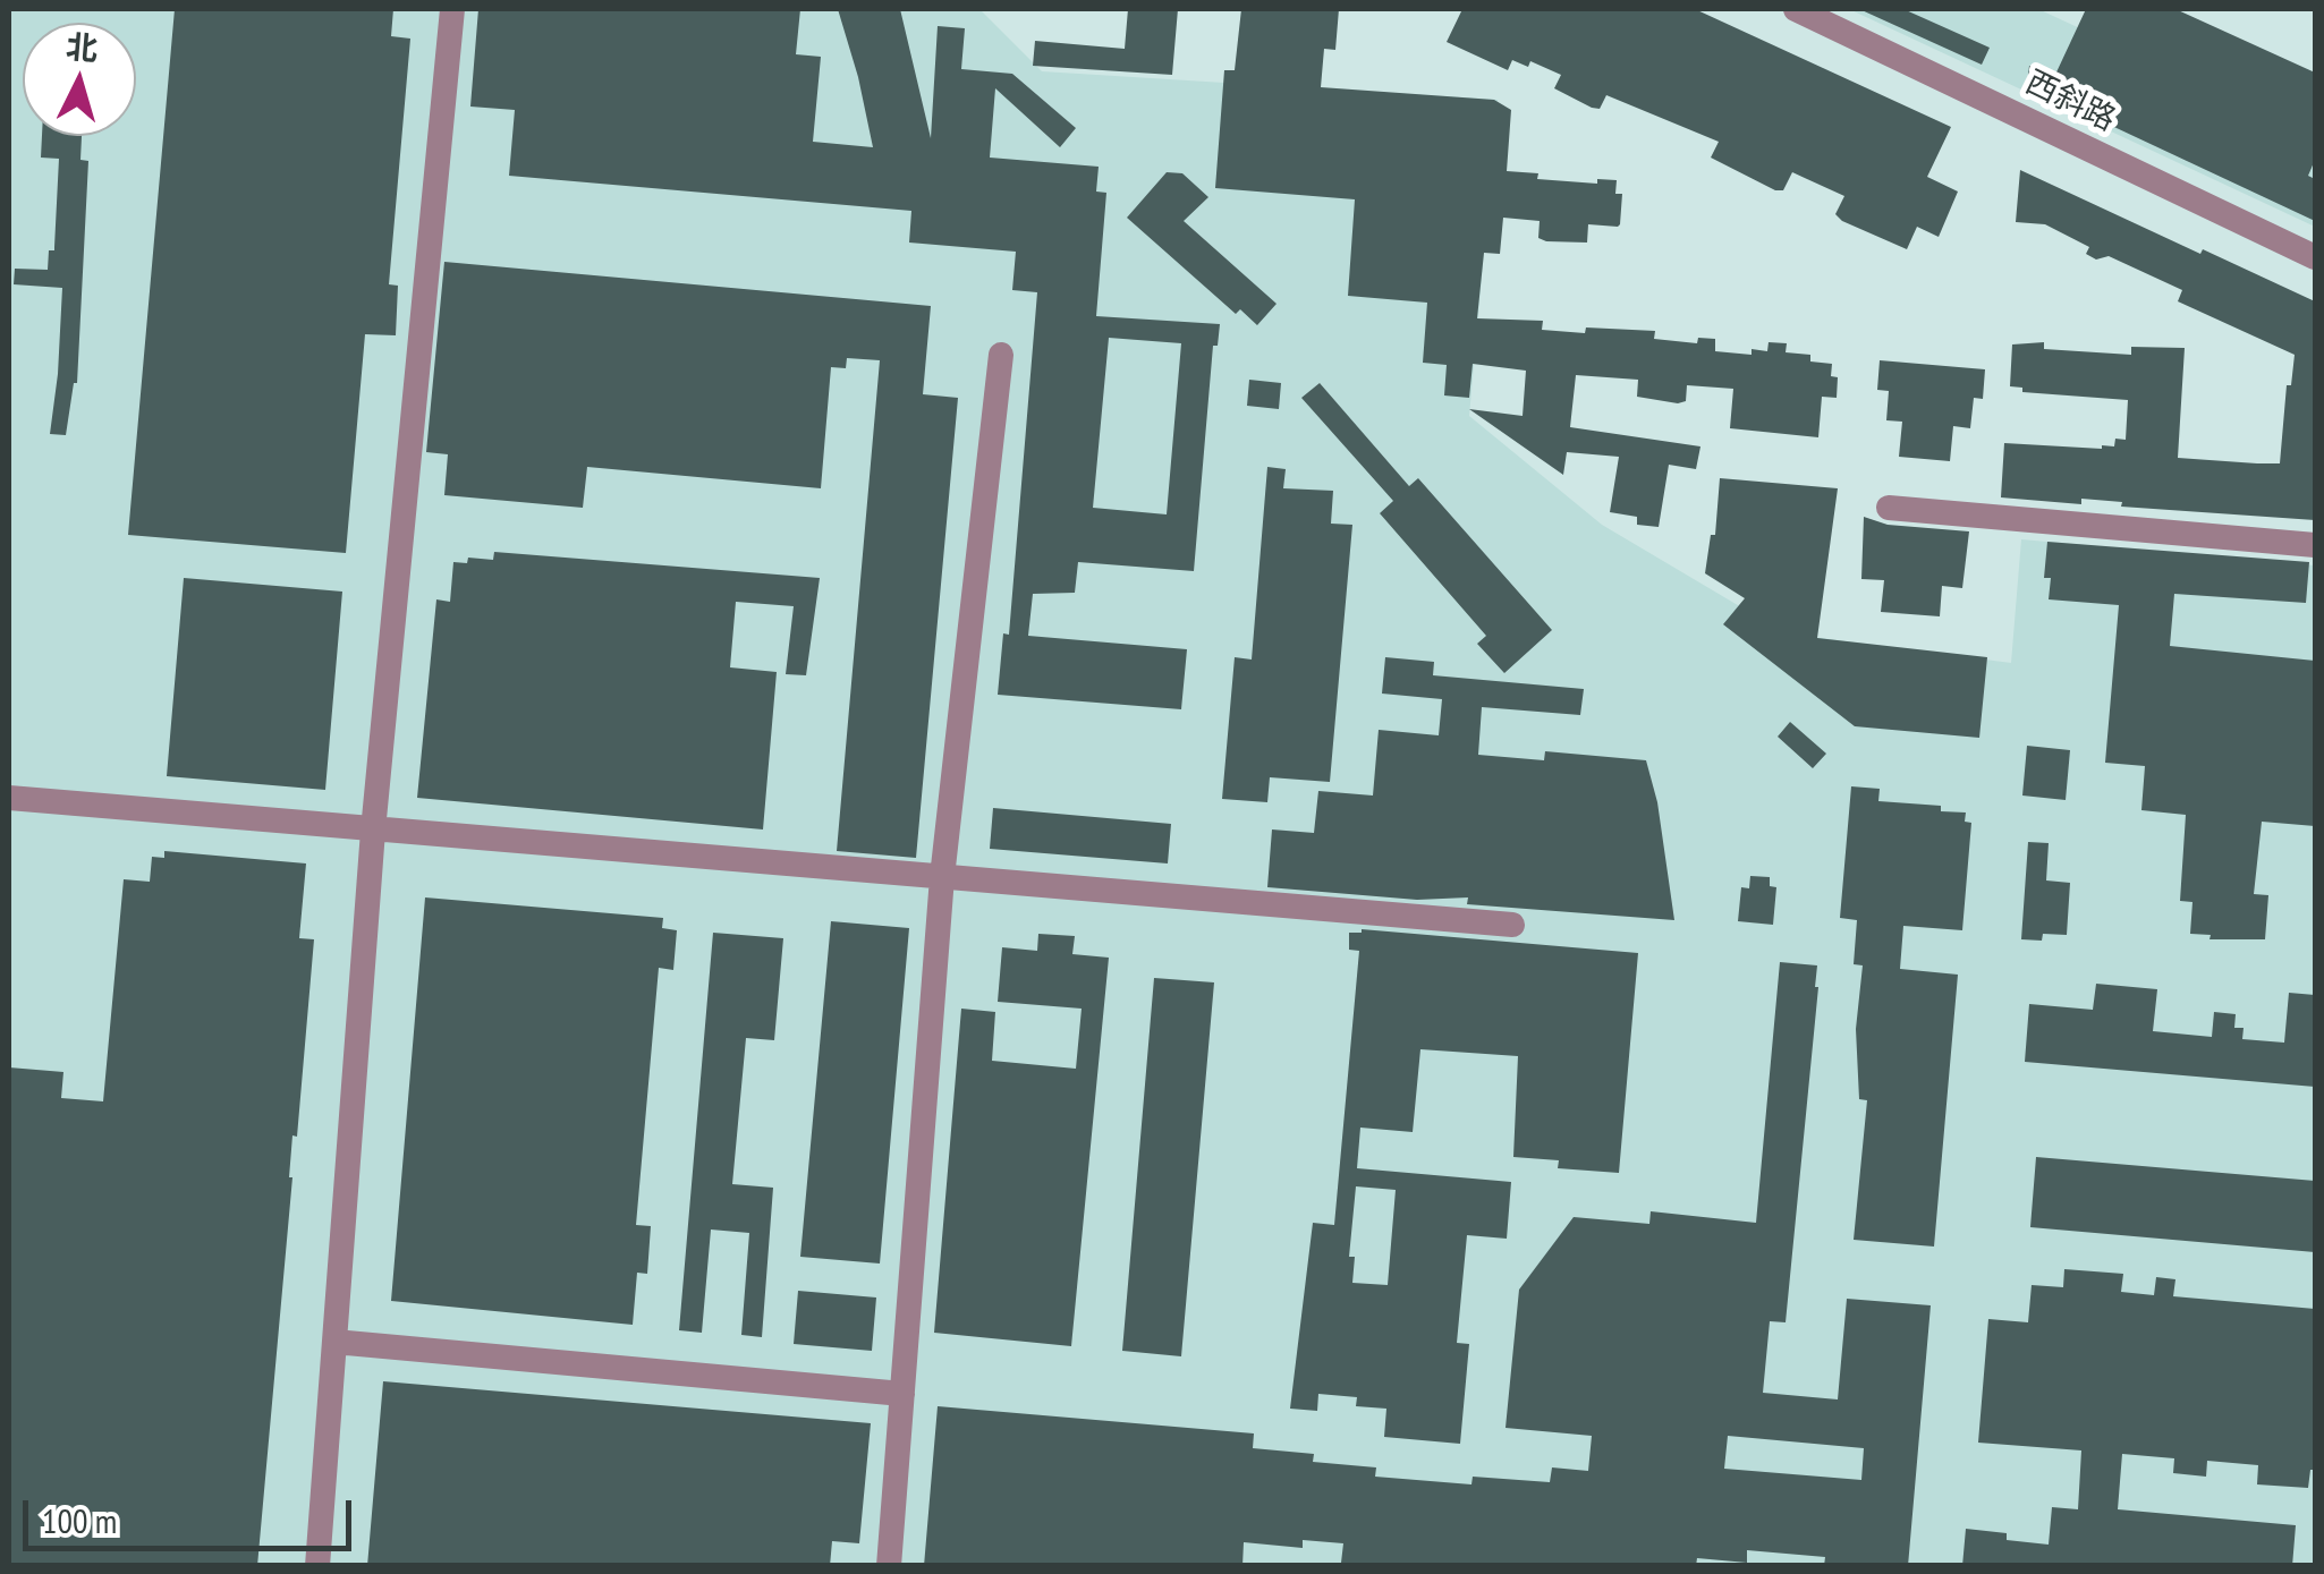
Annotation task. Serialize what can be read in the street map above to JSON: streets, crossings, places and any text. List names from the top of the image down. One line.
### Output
{"streets":{"street":["西斜路"]},"scale_bar":"100 m","north":"top"}
